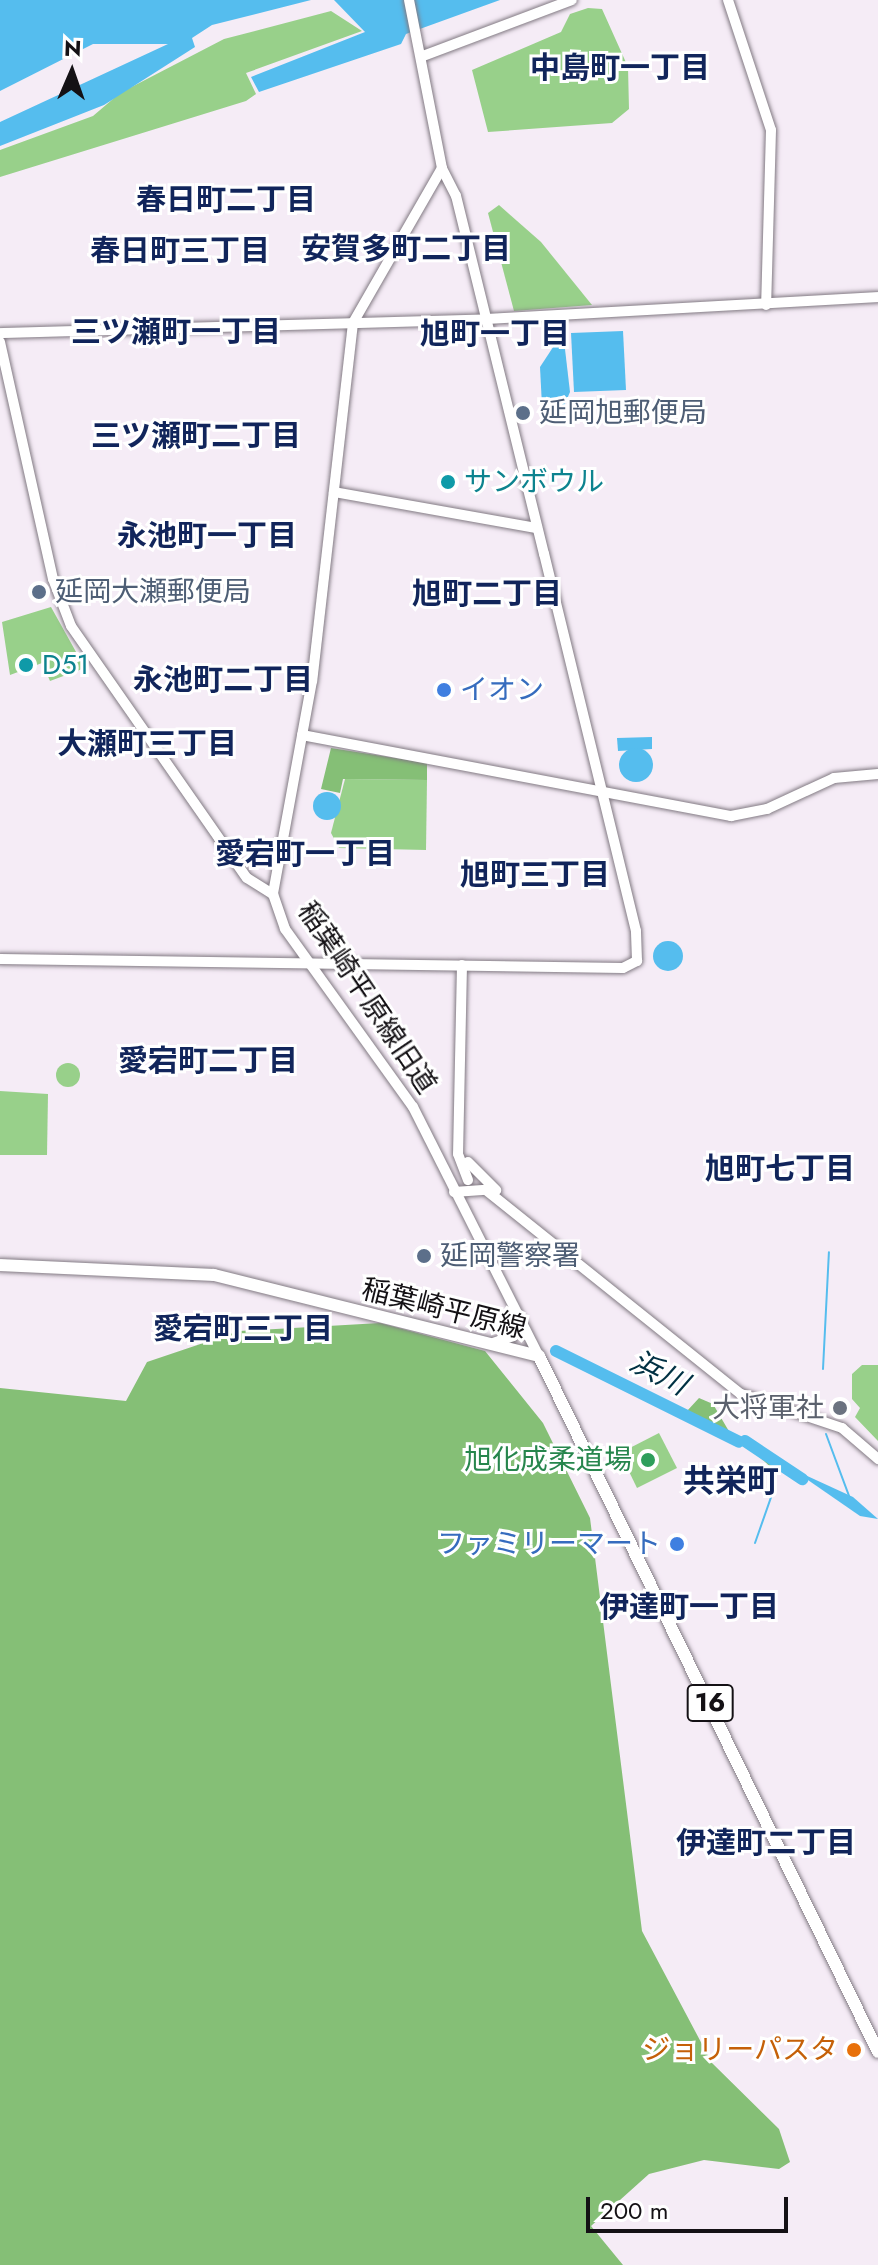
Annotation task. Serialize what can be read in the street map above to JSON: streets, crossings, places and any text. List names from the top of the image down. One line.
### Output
{"streets":{"main road":["稲葉崎平原線","16"],"street":["稲葉崎平原線旧道"]},"crossings":[["稲葉崎平原線旧道","稲葉崎平原線"]],"districts":["中島町一丁目","春日町二丁目","安賀多町二丁目","春日町三丁目","三ツ瀬町一丁目","旭町一丁目","三ツ瀬町二丁目","永池町一丁目","旭町二丁目","永池町二丁目","大瀬町三丁目","愛宕町一丁目","旭町三丁目","愛宕町二丁目","旭町七丁目","愛宕町三丁目","共栄町","伊達町一丁目","伊達町二丁目"],"water":["浜川"],"places":["延岡旭郵便局","サンボウル","延岡大瀬郵便局","D51","イオン","延岡警察署","大将軍社","旭化成柔道場","ファミリーマート","ジョリーパスタ"],"scale_bar":"200 m","north":"top"}
